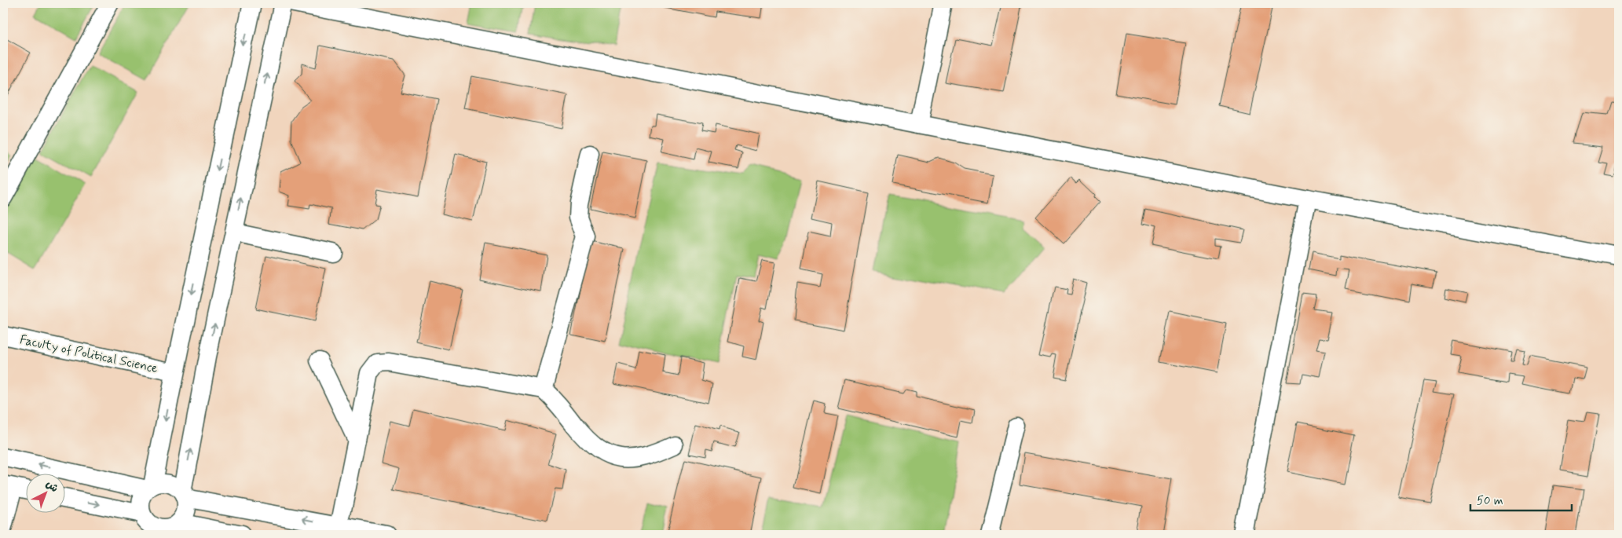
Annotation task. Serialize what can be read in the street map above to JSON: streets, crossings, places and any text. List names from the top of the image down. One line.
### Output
{"streets":{"street":["Faculty of Political Science"]},"scale_bar":"50 m","north":"top right"}
